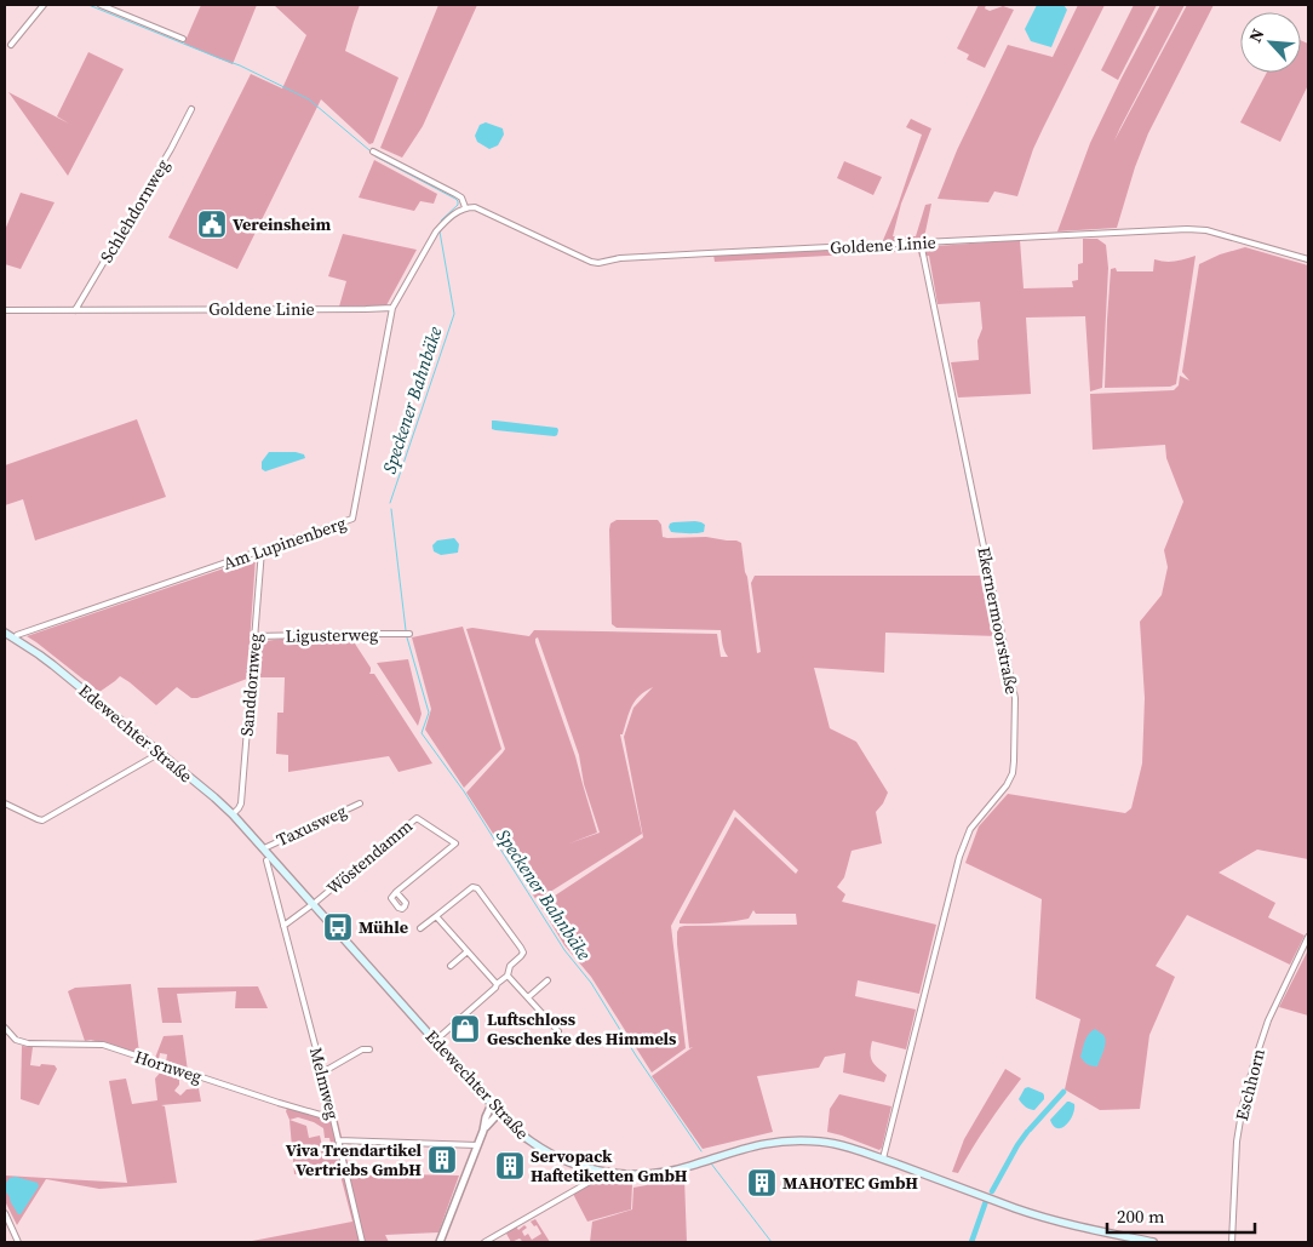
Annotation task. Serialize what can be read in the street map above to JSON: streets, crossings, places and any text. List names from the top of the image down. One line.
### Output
{"streets":{"main road":["Edewechter Straße"],"street":["Schlehdornweg","Goldene Linie","Am Lupinenberg","Ekernermoorstraße","Ligusterweg","Sanddornweg","Taxusweg","Wöstendamm","Hornweg","Melmweg","Eschhorn"]},"crossings":[["Schlehdornweg","Goldene Linie"],["Goldene Linie","Am Lupinenberg"],["Goldene Linie","Ekernermoorstraße"],["Am Lupinenberg","Sanddornweg"],["Am Lupinenberg","Edewechter Straße"],["Ekernermoorstraße","Edewechter Straße"],["Ligusterweg","Sanddornweg"],["Sanddornweg","Edewechter Straße"],["Edewechter Straße","Taxusweg"],["Edewechter Straße","Wöstendamm"],["Hornweg","Melmweg"]],"water":["Speckener Bahnbäke"],"places":{"public building":["Vereinsheim"],"bus stop":["Mühle"],"shop":["Luftschloss Geschenke des Himmels"],"building":["Viva Trendartikel Vertriebs GmbH","Servopack Haftetiketten GmbH","MAHOTEC GmbH"]},"scale_bar":"200 m","north":"top left"}
